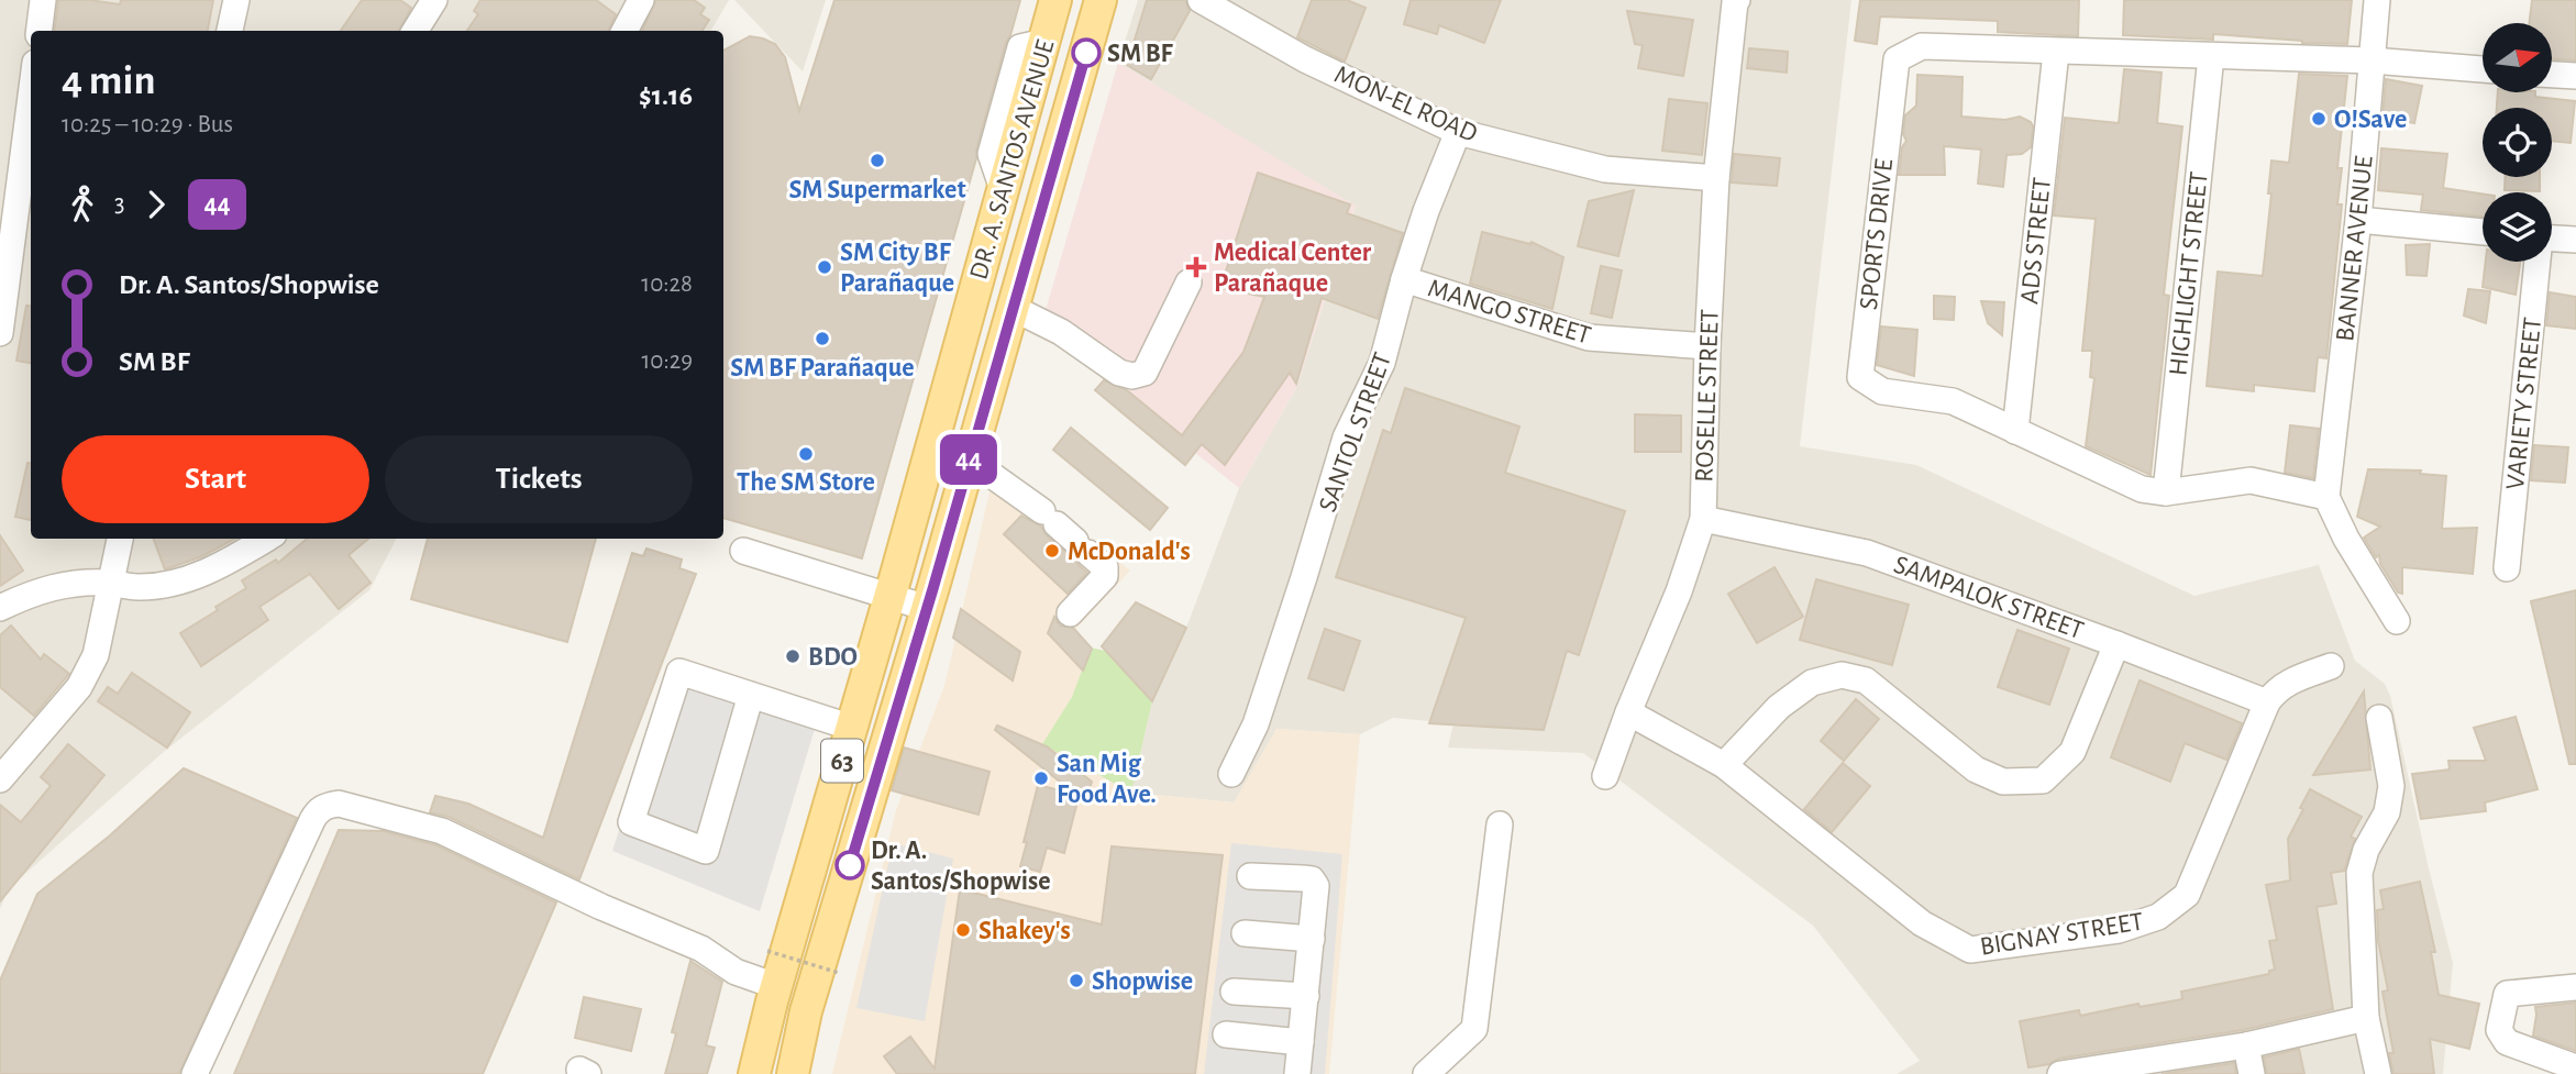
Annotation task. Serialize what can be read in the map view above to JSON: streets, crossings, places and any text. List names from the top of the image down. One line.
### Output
{"streets":{"main road":["DR. A. SANTOS AVENUE","63"],"street":["MON-EL ROAD","SPORTS DRIVE","ADS STREET","BANNER AVENUE","HIGHLIGHT STREET","MANGO STREET","ROSELLE STREET","VARIETY STREET","SANTOL STREET","SAMPALOK STREET","BIGNAY STREET"]},"crossings":[["MON-EL ROAD","ROSELLE STREET"],["MON-EL ROAD","SANTOL STREET"],["SPORTS DRIVE","ADS STREET"],["SPORTS DRIVE","BANNER AVENUE"],["SPORTS DRIVE","HIGHLIGHT STREET"],["MANGO STREET","ROSELLE STREET"],["MANGO STREET","SANTOL STREET"],["ROSELLE STREET","SAMPALOK STREET"],["ROSELLE STREET","BIGNAY STREET"],["SAMPALOK STREET","BIGNAY STREET"]],"places":{"other":["SM BF","O!Save","SM Supermarket","SM City BF Parañaque","SM BF Parañaque","The SM Store","McDonald's","BDO","San Mig Food Ave.","Dr. A. Santos/Shopwise","Shakey's","Shopwise"],"health":["Medical Center Parañaque"]},"lines":["bus line 44"],"north":"right","page":{"on_map":"44","heading":["4 min","10:25 – 10:29 · Bus","$1.16"],"legs":["3","44"],"list":[{"name":"Dr. A. Santos/Shopwise","value":"10:28"},{"name":"SM BF","value":"10:29"}],"buttons":["Start","Tickets"]}}
